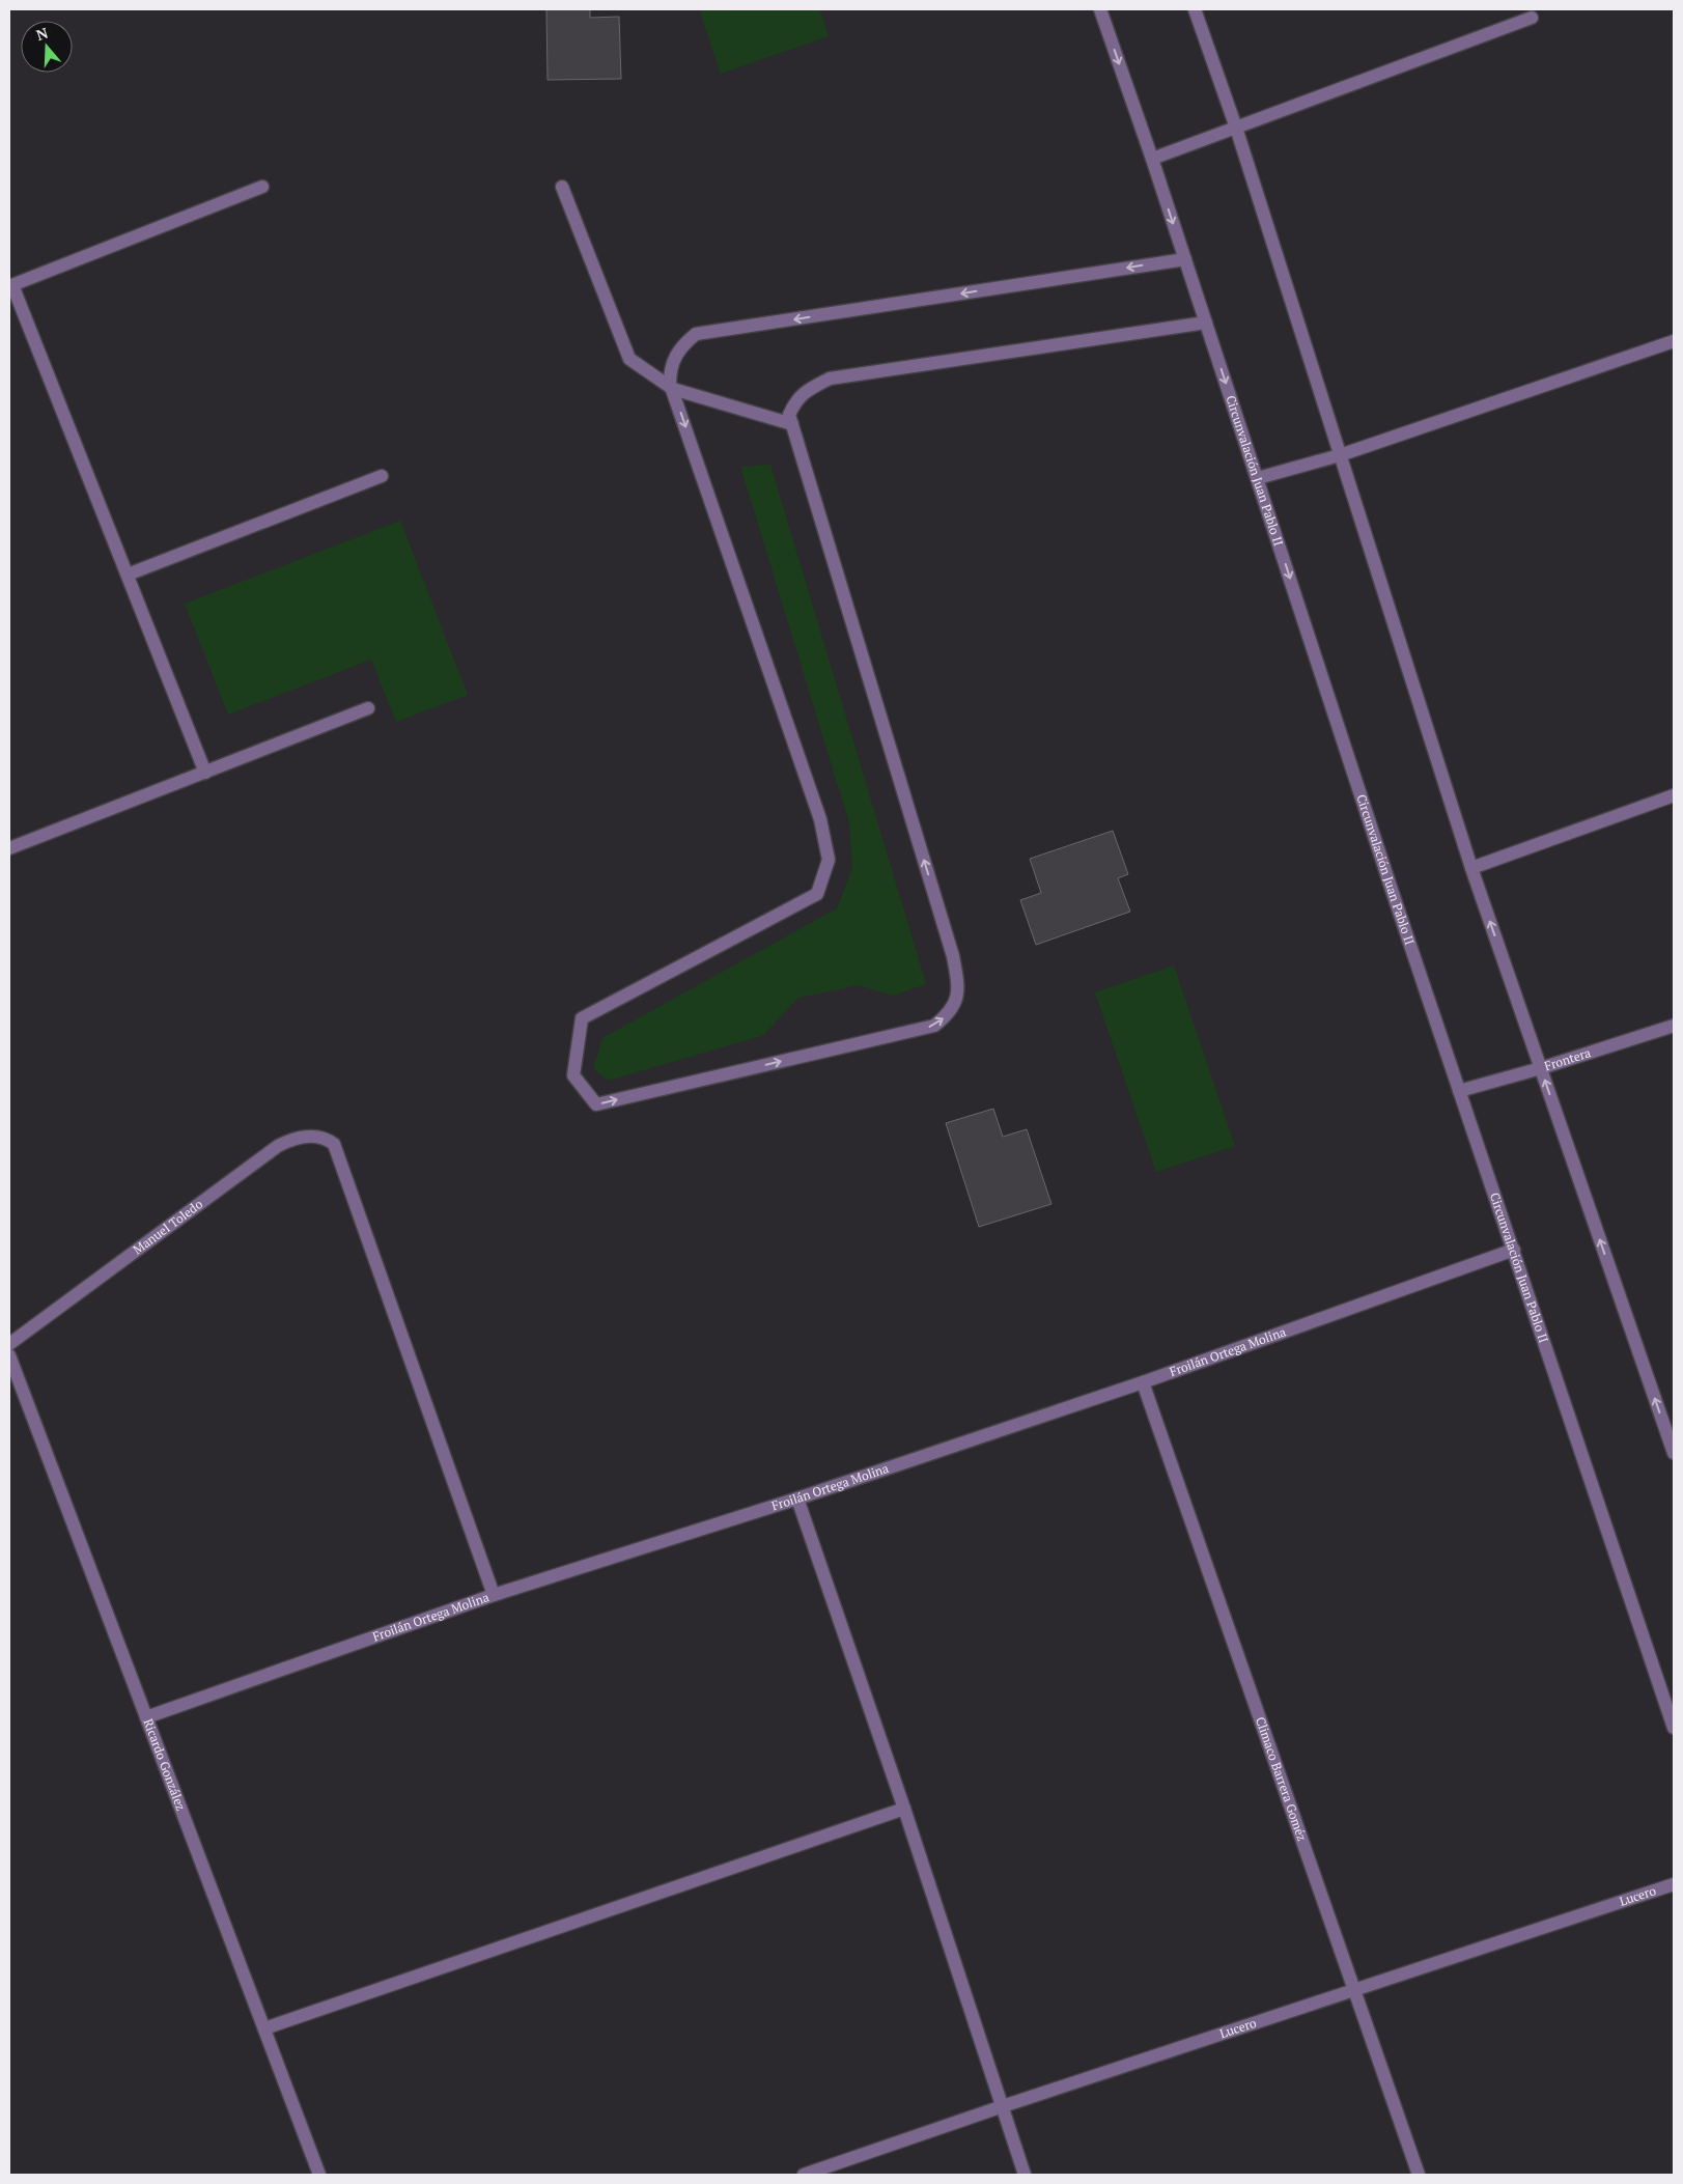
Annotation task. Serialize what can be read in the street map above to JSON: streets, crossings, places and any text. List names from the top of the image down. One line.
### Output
{"streets":{"street":["Circunvalación Juan Pablo II","Frontera","Manuel Toledo","Froilán Ortega Molina","Ricardo González","Climaco Barrera Goméz","Lucero"]},"crossings":[["Circunvalación Juan Pablo II","Frontera"],["Circunvalación Juan Pablo II","Froilán Ortega Molina"],["Manuel Toledo","Froilán Ortega Molina"],["Froilán Ortega Molina","Ricardo González"],["Froilán Ortega Molina","Climaco Barrera Goméz"],["Climaco Barrera Goméz","Lucero"]],"north":"top"}
